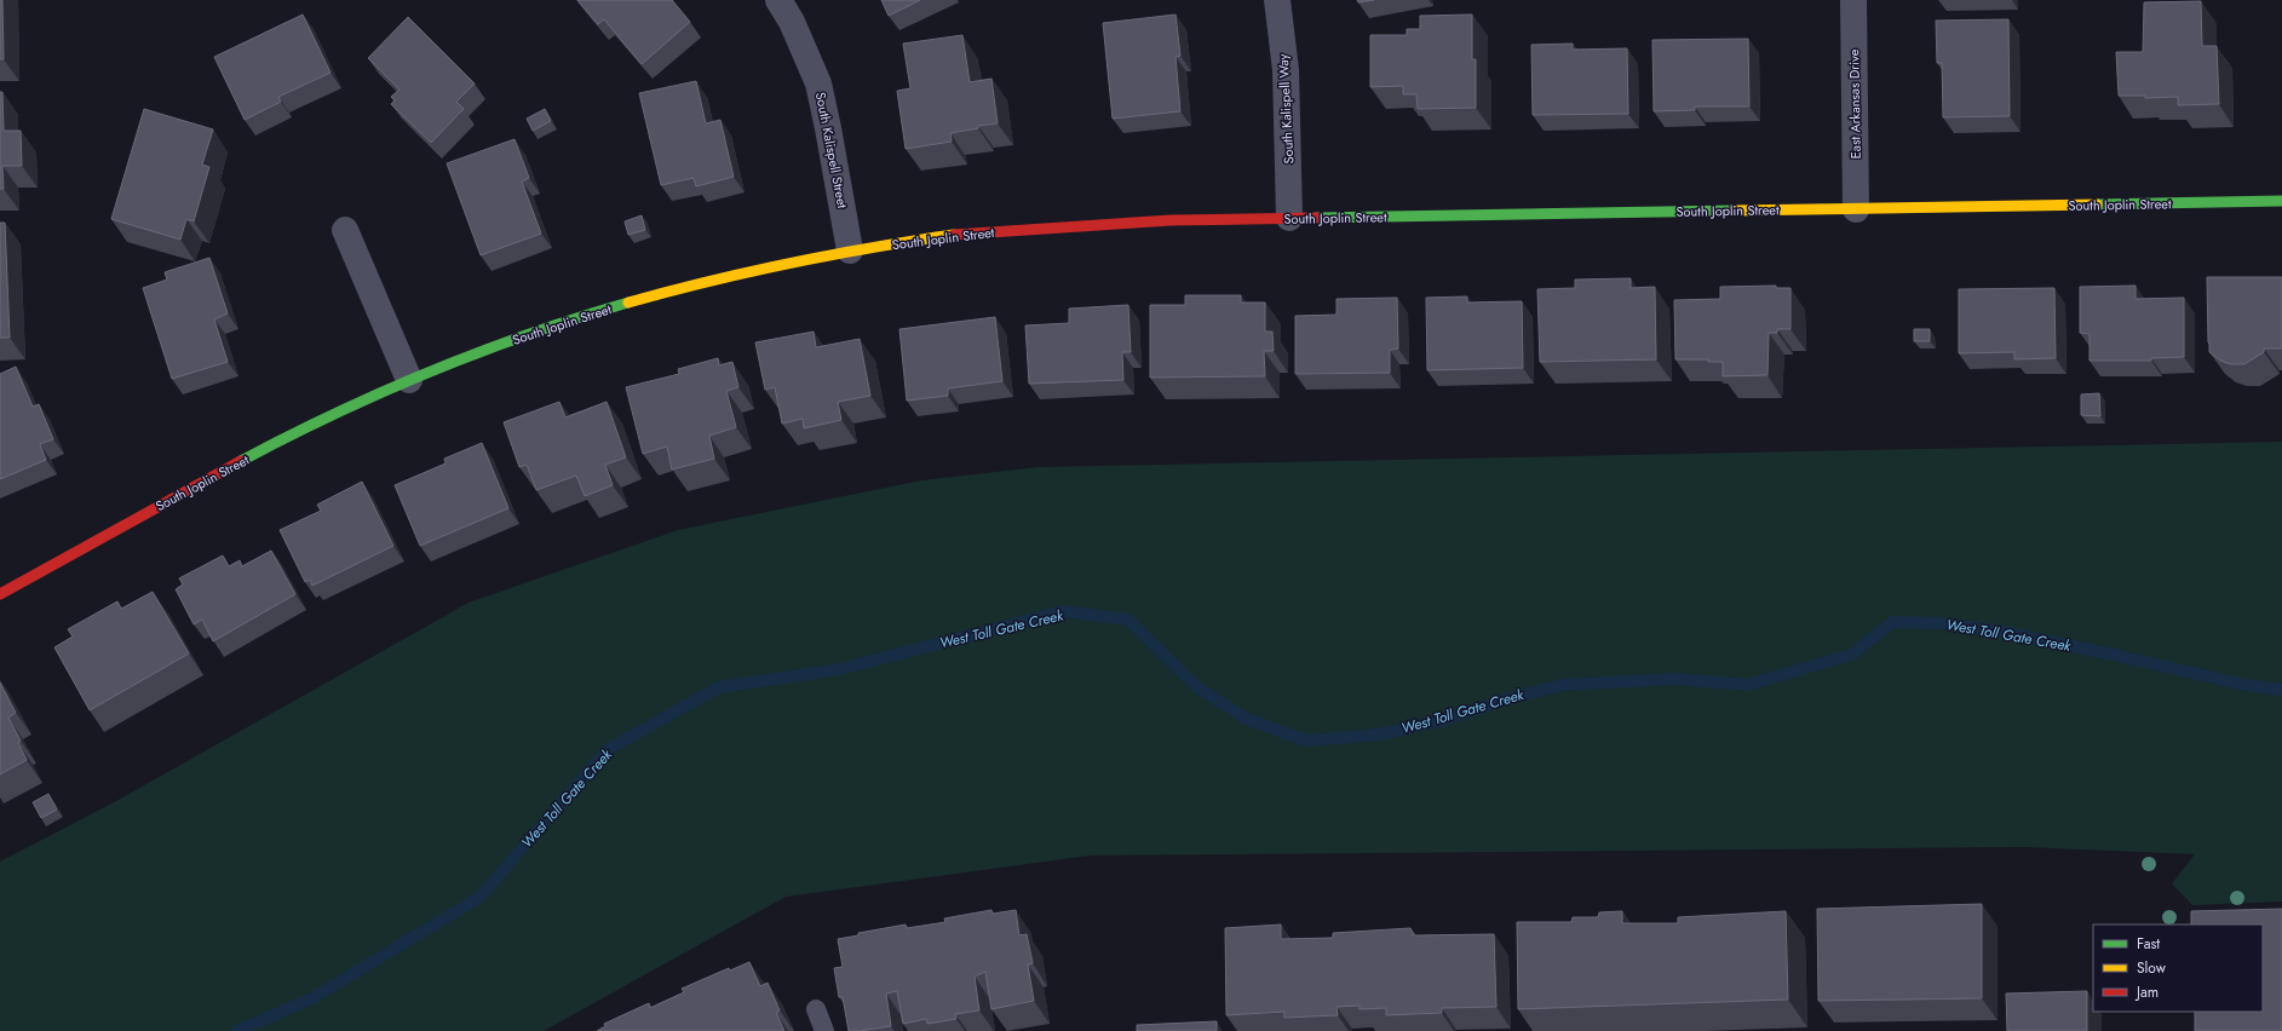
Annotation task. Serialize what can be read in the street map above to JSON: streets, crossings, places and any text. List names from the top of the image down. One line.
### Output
{"streets":{"street":["East Arkansas Drive","South Kalispell Way","South Kalispell Street","South Joplin Street"]},"crossings":[["East Arkansas Drive","South Joplin Street"],["South Kalispell Way","South Joplin Street"],["South Kalispell Street","South Joplin Street"]],"water":["West Toll Gate Creek"],"legend":["Fast","Slow","Jam"]}
